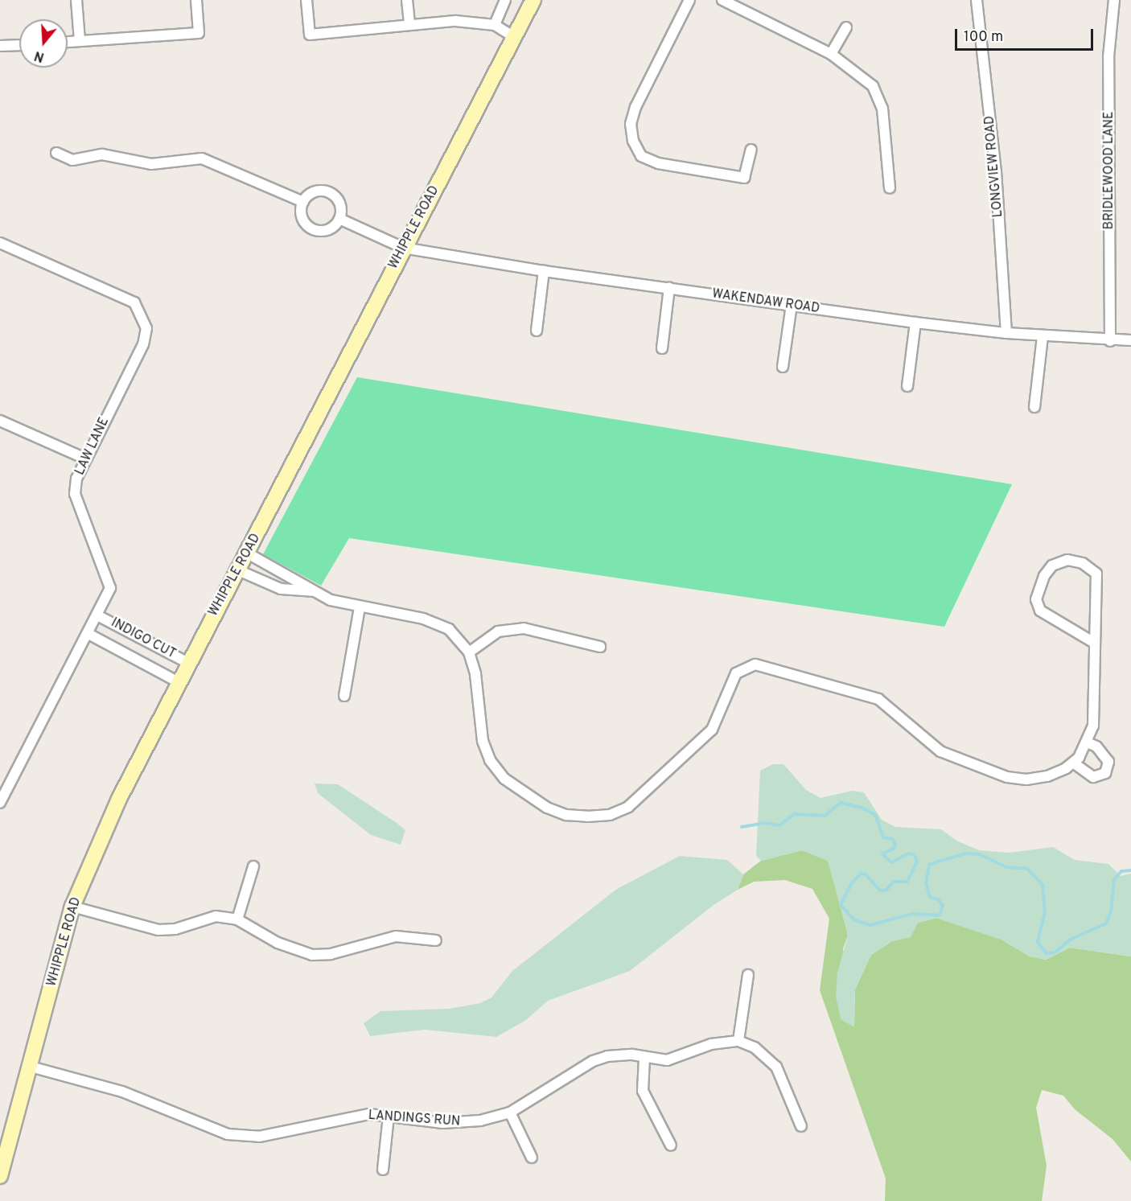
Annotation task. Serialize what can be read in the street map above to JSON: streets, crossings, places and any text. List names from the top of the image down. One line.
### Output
{"streets":{"main road":["WHIPPLE ROAD"],"street":["LONGVIEW ROAD","BRIDLEWOOD LANE","WAKENDAW ROAD","LAW LANE","INDIGO CUT","LANDINGS RUN"]},"crossings":[["LONGVIEW ROAD","WAKENDAW ROAD"],["BRIDLEWOOD LANE","WAKENDAW ROAD"],["WHIPPLE ROAD","WAKENDAW ROAD"],["WHIPPLE ROAD","INDIGO CUT"],["WHIPPLE ROAD","LANDINGS RUN"],["LAW LANE","INDIGO CUT"]],"scale_bar":"100 m","north":"bottom"}
